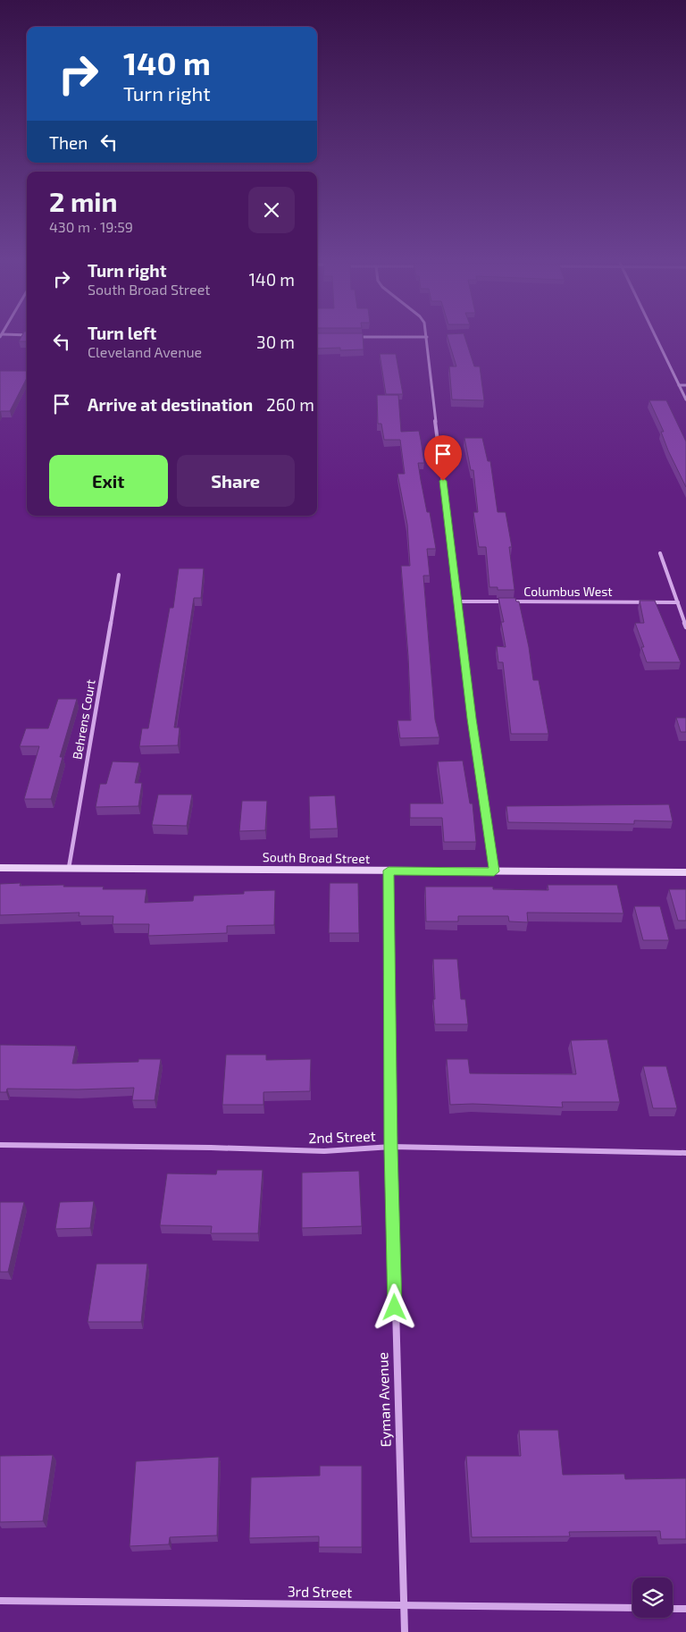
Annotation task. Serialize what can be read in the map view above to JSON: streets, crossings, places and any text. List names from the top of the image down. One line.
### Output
{"streets":{"street":["Columbus West","Behrens Court","South Broad Street","2nd Street","Eyman Avenue","3rd Street"]},"crossings":[["Behrens Court","South Broad Street"],["South Broad Street","Eyman Avenue"],["2nd Street","Eyman Avenue"],["Eyman Avenue","3rd Street"]],"page":{"turn":["140 m","Turn right"],"then":"Then","heading":["2 min","430 m · 19:59"],"list":[{"name":"Turn right","note":"South Broad Street","value":"140 m"},{"name":"Turn left","note":"Cleveland Avenue","value":"30 m"},{"name":"Arrive at destination","value":"260 m"}],"buttons":["Exit","Share"]}}
